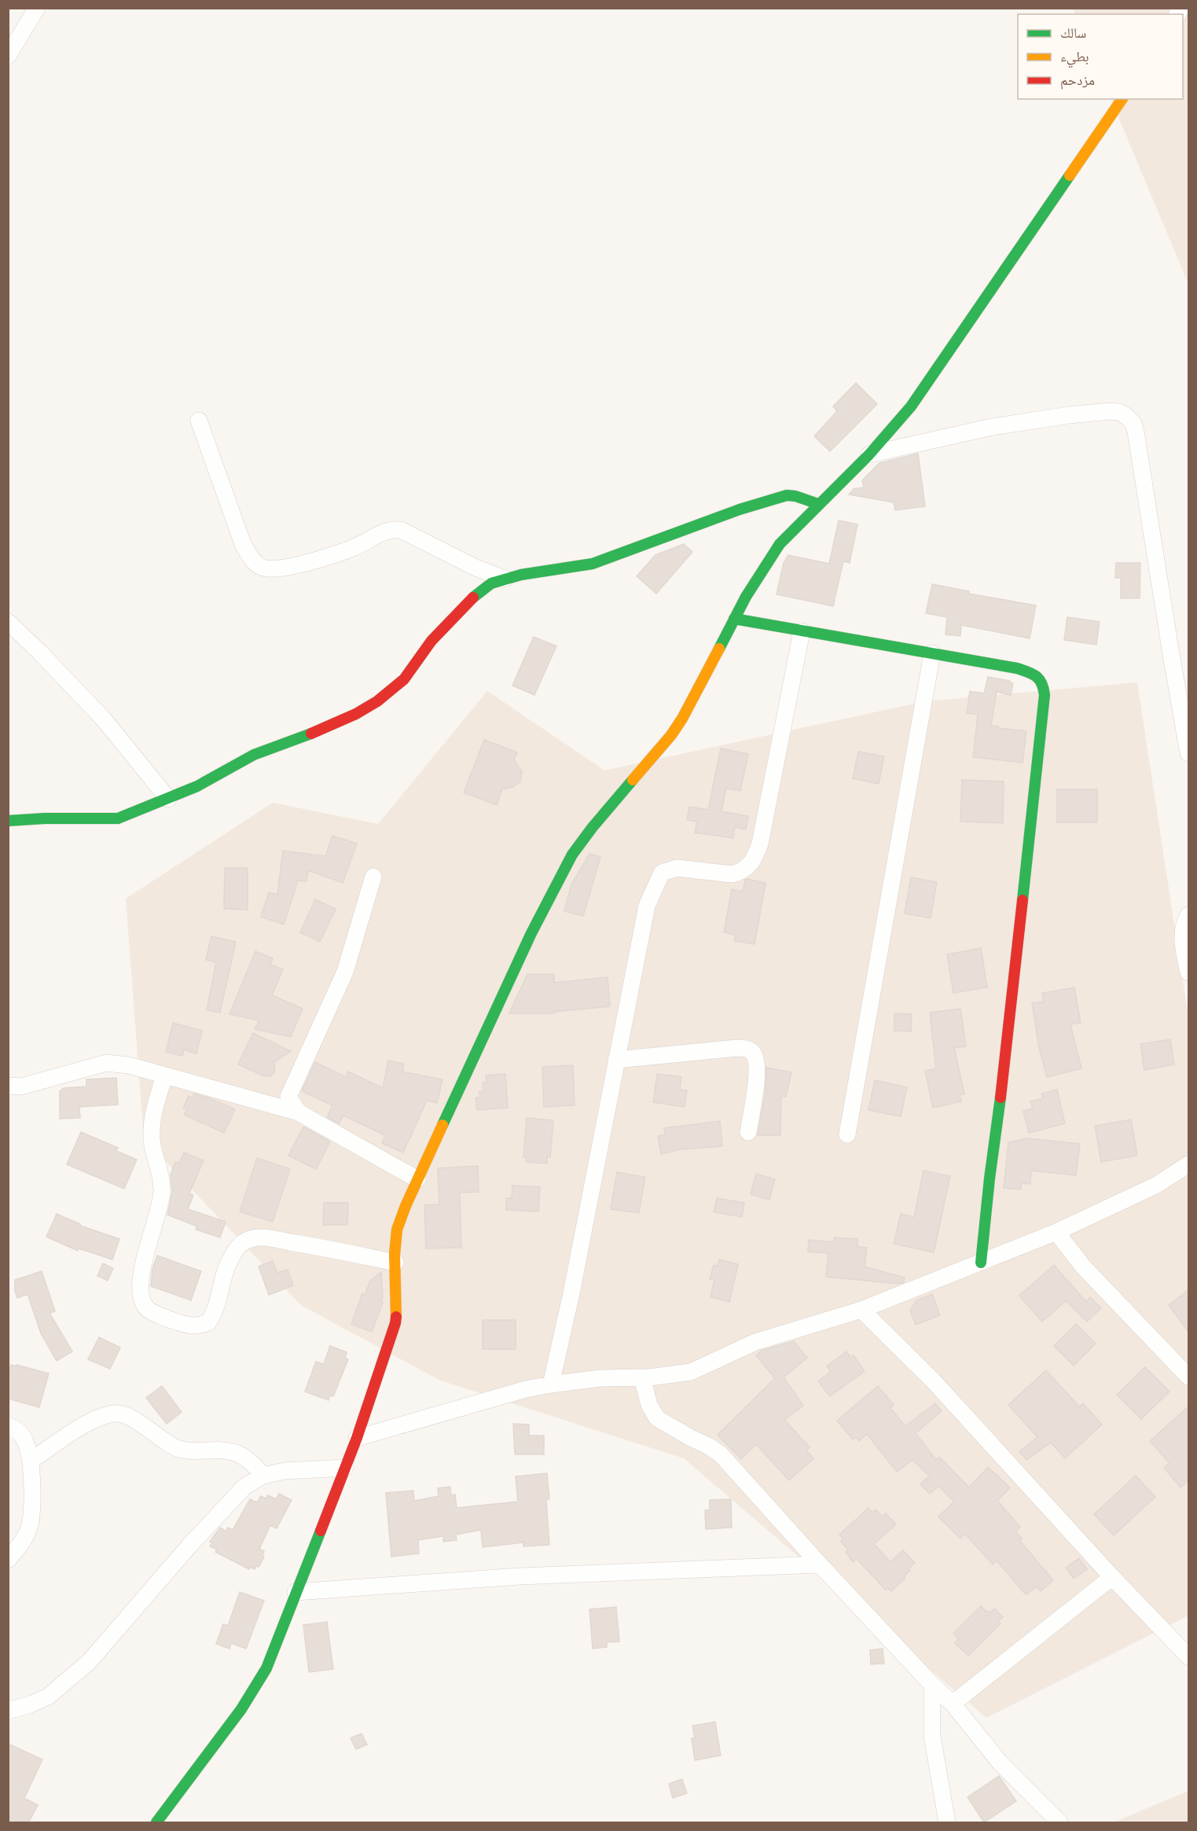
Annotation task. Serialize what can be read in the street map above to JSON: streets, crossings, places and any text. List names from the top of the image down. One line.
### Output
{"legend":["سالك","بطيء","مزدحم"]}
